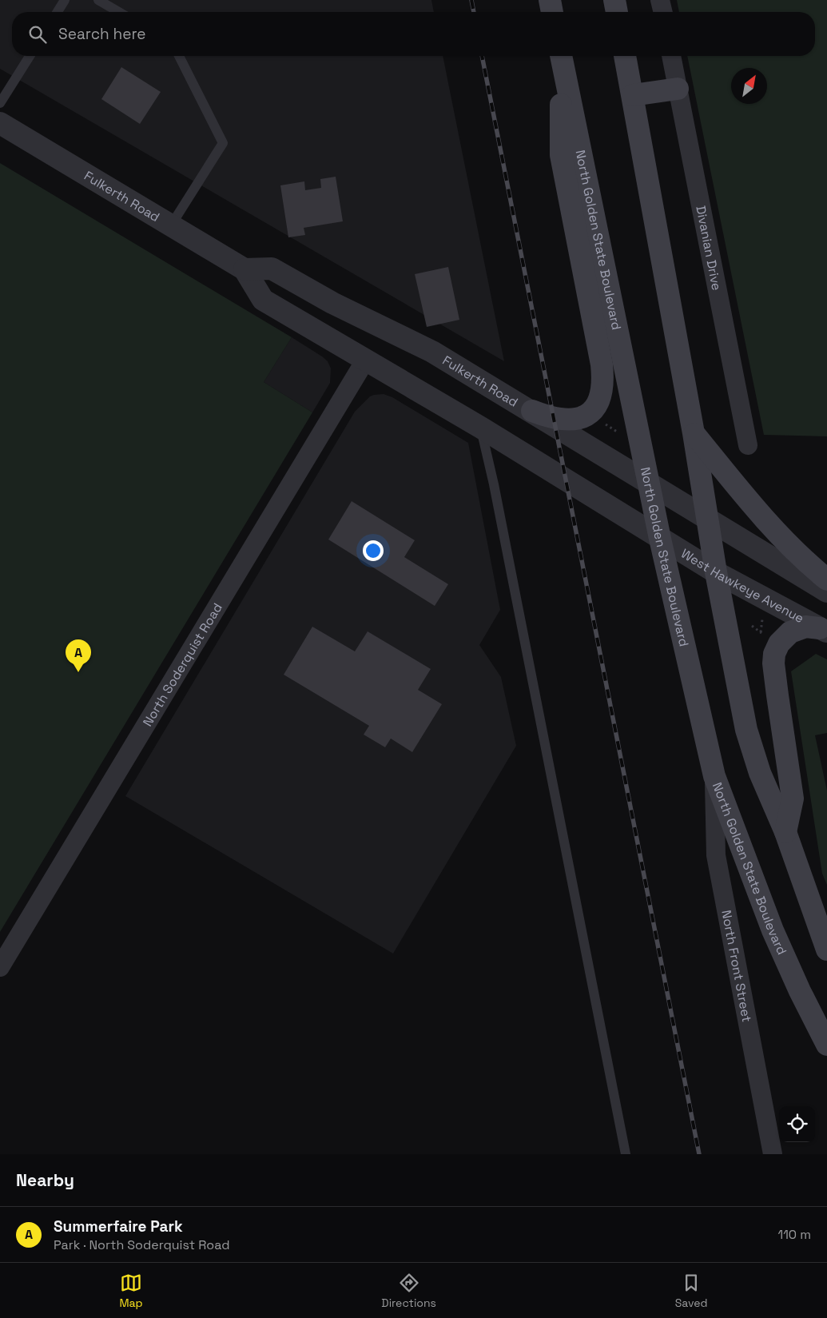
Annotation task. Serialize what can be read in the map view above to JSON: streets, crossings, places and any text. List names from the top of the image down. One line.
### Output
{"streets":{"main road":["North Golden State Boulevard"],"street":["Fulkerth Road","Divanian Drive","West Hawkeye Avenue","North Soderquist Road","North Front Street"]},"crossings":[["Fulkerth Road","North Golden State Boulevard"],["Fulkerth Road","West Hawkeye Avenue"],["Fulkerth Road","North Soderquist Road"],["North Golden State Boulevard","West Hawkeye Avenue"],["North Golden State Boulevard","North Front Street"]],"north":"top right","page":{"search":"Search here","pins":"A","heading":"Nearby","list":[{"mark":"A","name":"Summerfaire Park","note":"Park · North Soderquist Road","value":"110 m"}],"nav":["Map","Directions","Saved"]}}
